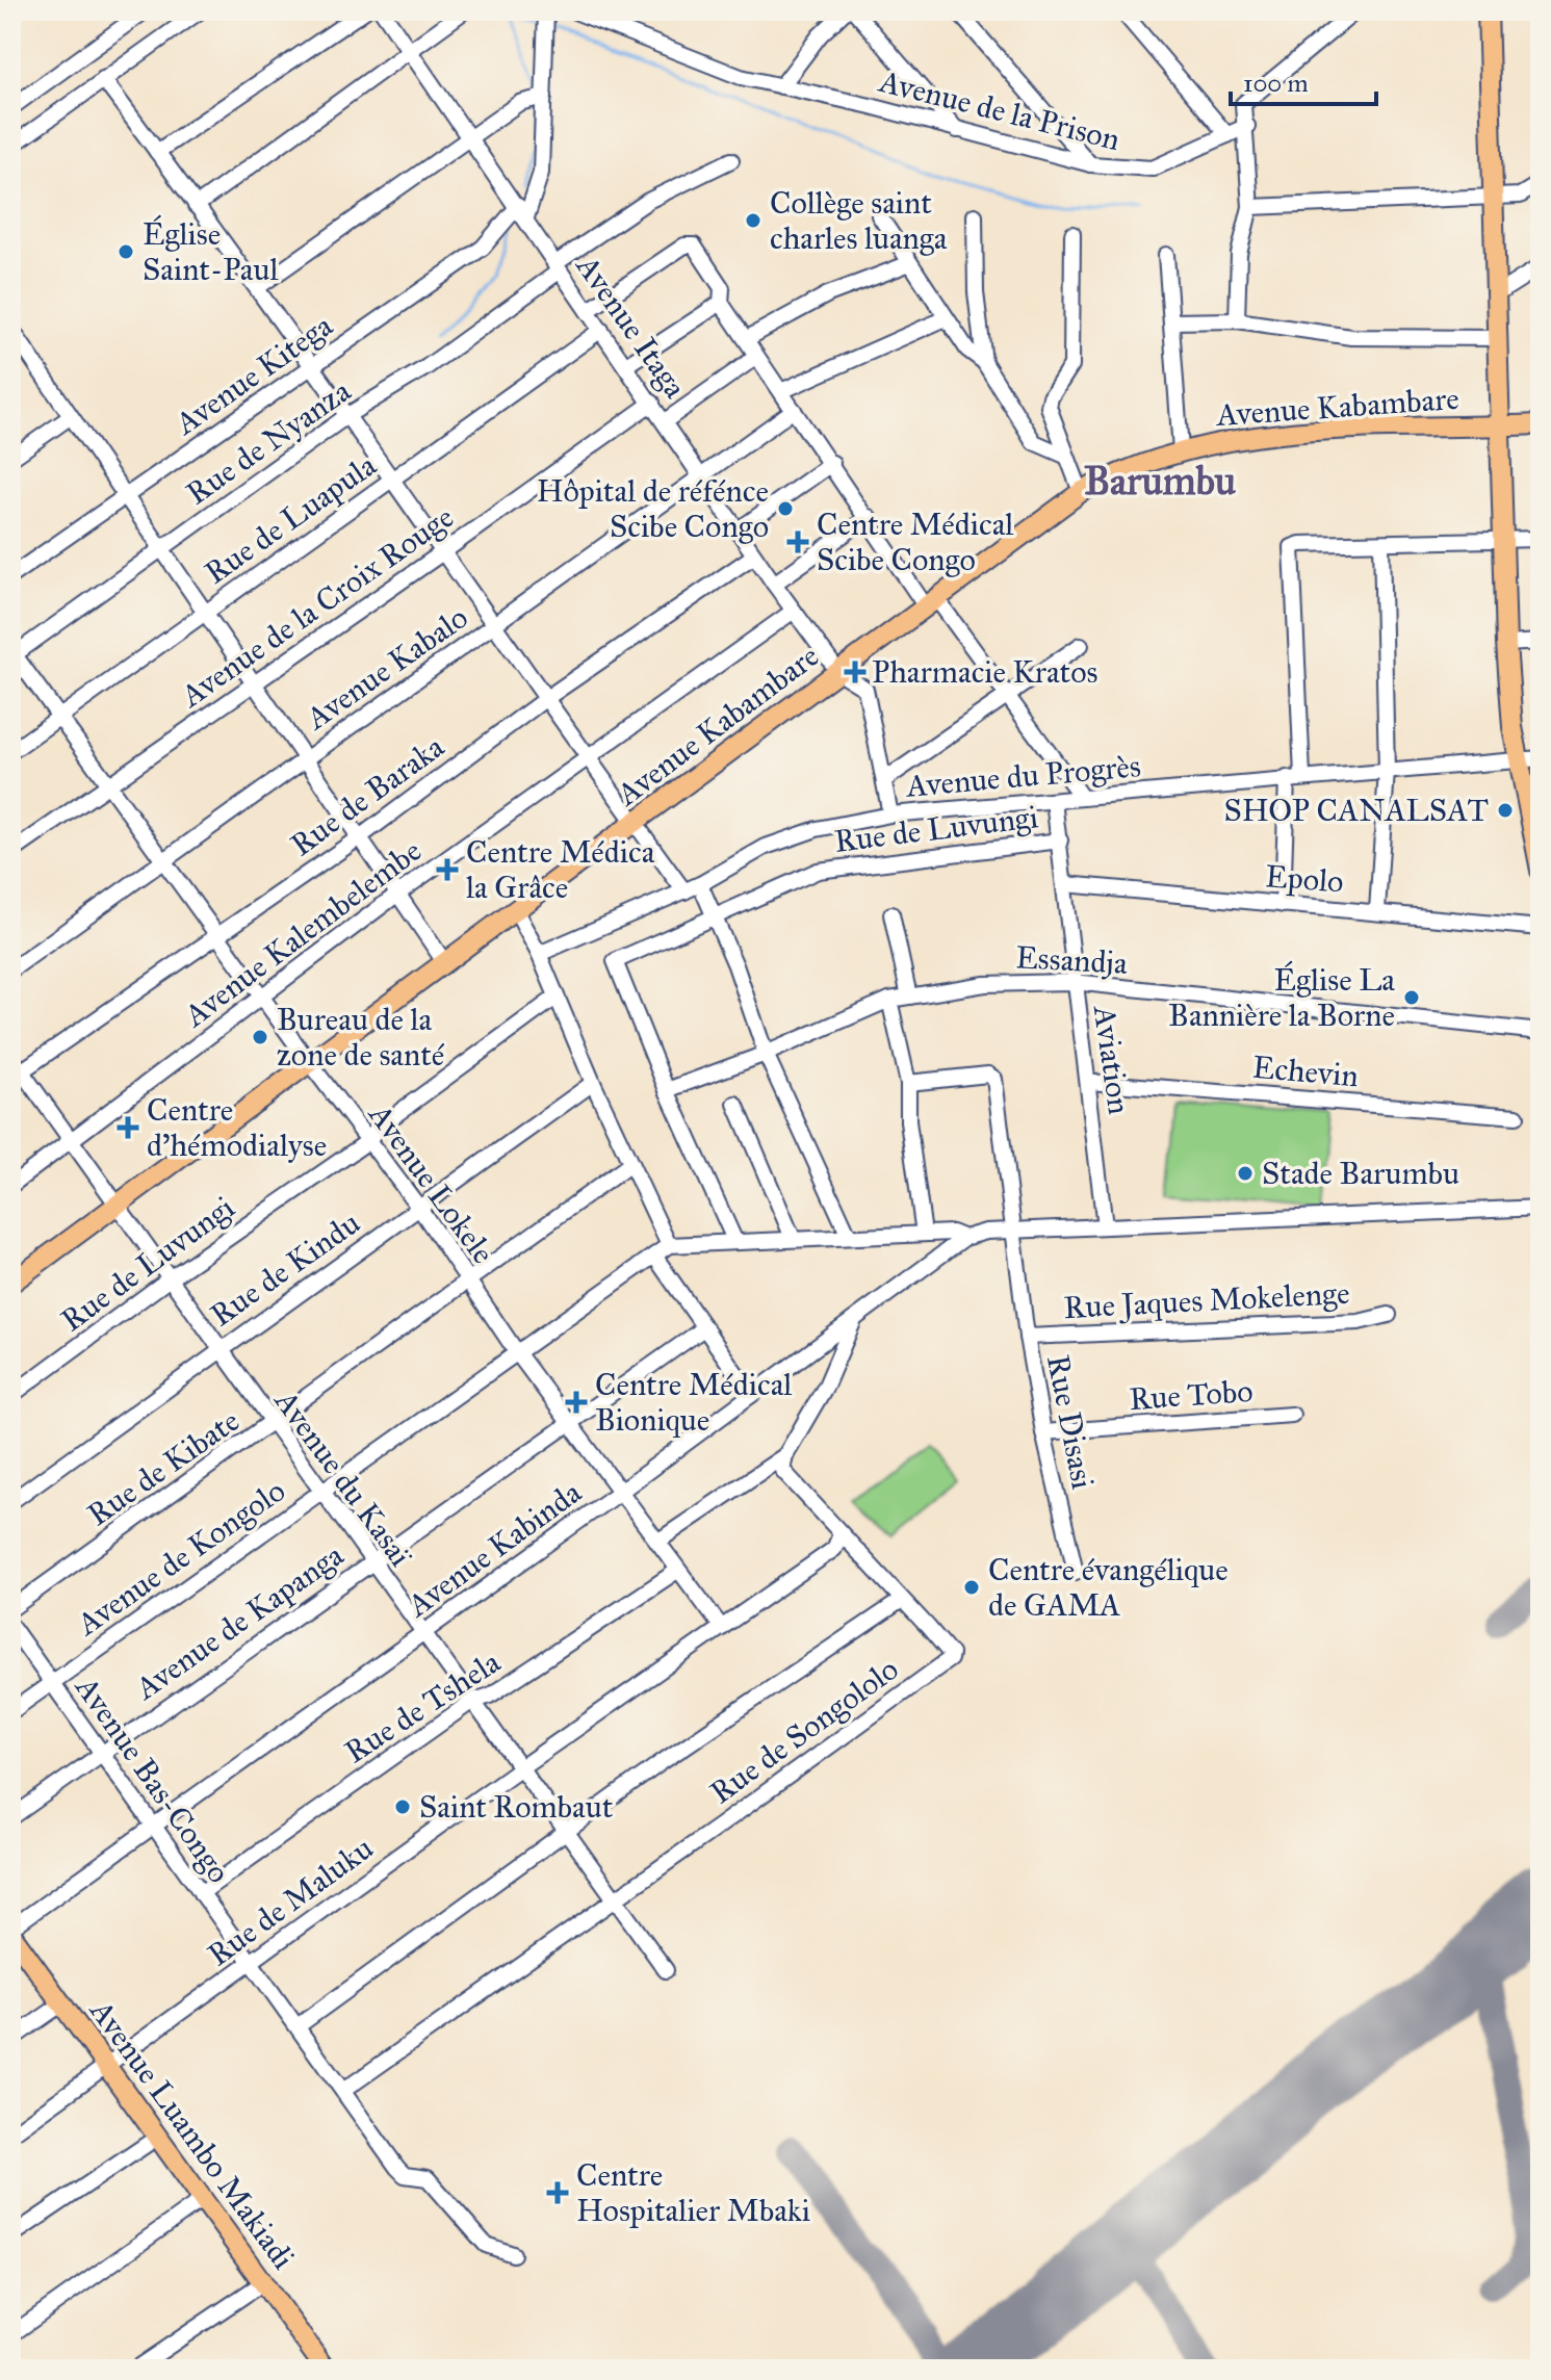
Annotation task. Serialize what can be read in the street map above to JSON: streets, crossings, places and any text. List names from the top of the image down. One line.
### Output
{"streets":{"main road":["Avenue Kabambare","Avenue Luambo Makiadi"],"street":["Avenue de la Prison","Avenue Itaga","Avenue Kitega","Rue de Nyanza","Rue de Luapula","Avenue de la Croix Rouge","Avenue Kabalo","Avenue du Progrès","Rue de Baraka","Rue de Luvungi","Epolo","Avenue Kalembelembe","Essandja","Aviation","Echevin","Avenue Lokele","Rue de Kindu","Rue Jaques Mokelenge","Rue Tobo","Rue Disasi","Rue de Kibate","Avenue du Kasaï","Avenue Kabinda","Avenue de Kongolo","Avenue de Kapanga","Rue de Tshela","Rue de Songololo","Avenue Bas-Congo","Rue de Maluku"]},"crossings":[["Avenue Itaga","Avenue Kitega"],["Avenue Itaga","Avenue Kabambare"],["Avenue Itaga","Rue de Nyanza"],["Avenue Itaga","Rue de Luapula"],["Avenue Itaga","Avenue de la Croix Rouge"],["Avenue Itaga","Avenue Kabalo"],["Avenue Itaga","Avenue du Progrès"],["Avenue Itaga","Rue de Baraka"],["Avenue Itaga","Avenue Kalembelembe"],["Avenue Kabambare","Avenue Lokele"],["Avenue Kabambare","Avenue du Kasaï"],["Rue de Nyanza","Avenue Lokele"],["Rue de Luapula","Avenue Lokele"],["Avenue de la Croix Rouge","Avenue Lokele"],["Avenue Kabalo","Avenue Lokele"],["Avenue du Progrès","Aviation"],["Rue de Baraka","Avenue Lokele"],["Rue de Baraka","Avenue du Kasaï"],["Rue de Luvungi","Essandja"],["Rue de Luvungi","Aviation"],["Rue de Luvungi","Avenue Lokele"],["Rue de Luvungi","Avenue du Kasaï"],["Epolo","Aviation"],["Avenue Kalembelembe","Avenue Lokele"],["Avenue Kalembelembe","Avenue du Kasaï"],["Essandja","Aviation"],["Aviation","Echevin"],["Aviation","Avenue Kabinda"],["Avenue Lokele","Rue de Kindu"],["Avenue Lokele","Rue de Kibate"],["Avenue Lokele","Avenue Kabinda"],["Avenue Lokele","Avenue de Kongolo"],["Avenue Lokele","Avenue de Kapanga"],["Avenue Lokele","Rue de Tshela"],["Avenue Lokele","Rue de Maluku"],["Rue de Kindu","Avenue du Kasaï"],["Rue Jaques Mokelenge","Rue Disasi"],["Rue Tobo","Rue Disasi"],["Rue Disasi","Avenue Kabinda"],["Rue de Kibate","Avenue du Kasaï"],["Avenue du Kasaï","Avenue Kabinda"],["Avenue du Kasaï","Avenue de Kongolo"],["Avenue du Kasaï","Avenue de Kapanga"],["Avenue du Kasaï","Rue de Tshela"],["Avenue du Kasaï","Rue de Songololo"],["Avenue du Kasaï","Rue de Maluku"],["Avenue Kabinda","Avenue Bas-Congo"],["Avenue Kabinda","Avenue Luambo Makiadi"],["Avenue de Kongolo","Avenue Bas-Congo"],["Avenue de Kapanga","Avenue Bas-Congo"],["Rue de Tshela","Avenue Bas-Congo"],["Rue de Songololo","Avenue Bas-Congo"],["Rue de Songololo","Rue de Maluku"],["Avenue Bas-Congo","Rue de Maluku"],["Rue de Maluku","Avenue Luambo Makiadi"]],"districts":["Barumbu"],"places":{"other":["Collège saint charles luanga","Église Saint-Paul","Hôpital de réfénce Scibe Congo","SHOP CANALSAT","Église La Bannière la Borne","Bureau de la zone de santé","Stade Barumbu","Centre évangélique de GAMA","Saint Rombaut"],"health":["Centre Médical Scibe Congo","Pharmacie Kratos","Centre Médica la Grâce","Centre d'hémodialyse","Centre Médical Bionique","Centre Hospitalier Mbaki"]},"scale_bar":"100 m"}
